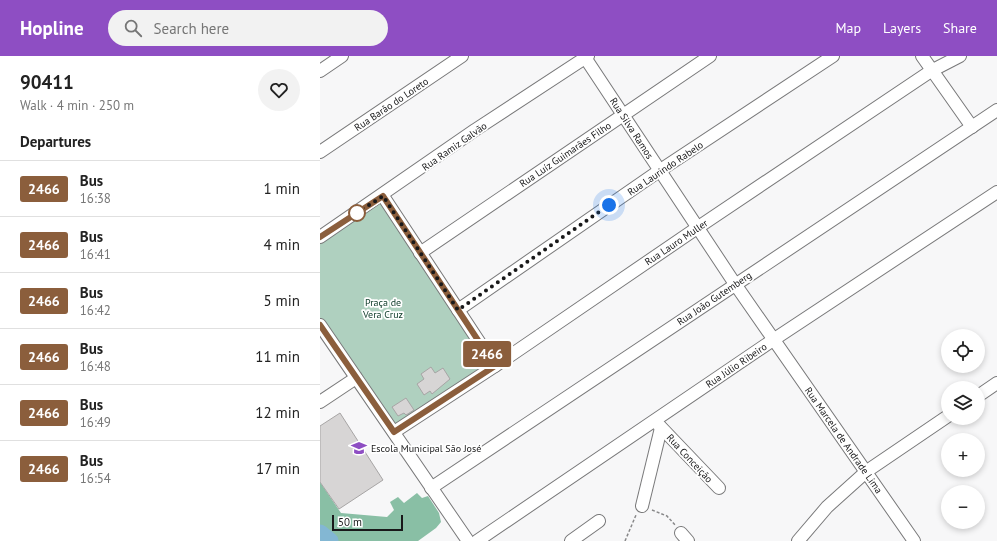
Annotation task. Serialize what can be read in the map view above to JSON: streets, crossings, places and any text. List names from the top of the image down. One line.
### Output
{"streets":{"street":["Rua Barão do Loreto","Rua Silva Ramos","Rua Ramiz Galvão","Rua Luíz Guimarães Filho","Rua Laurindo Rabelo","Rua Lauro Muller","Rua João Gutemberg","Rua Júlio Ribeiro","Rua Marcela de Andrade Lima","Rua Conceição"]},"crossings":[["Rua Silva Ramos","Rua Ramiz Galvão"],["Rua Silva Ramos","Rua Luíz Guimarães Filho"],["Rua Silva Ramos","Rua Laurindo Rabelo"],["Rua Silva Ramos","Rua Lauro Muller"],["Rua Silva Ramos","Rua João Gutemberg"],["Rua Silva Ramos","Rua Júlio Ribeiro"],["Rua Silva Ramos","Rua Marcela de Andrade Lima"],["Rua Júlio Ribeiro","Rua Marcela de Andrade Lima"],["Rua Júlio Ribeiro","Rua Conceição"]],"parks":["Praça de Vera Cruz"],"places":{"school or university":["Escola Municipal São José"]},"lines":["bus line 2466"],"scale_bar":"50 m","page":{"header":"Hopline","search":"Search here","nav":["Map","Layers","Share"],"heading":[["90411","Walk · 4 min · 250 m"],"Departures"],"on_map":"2466","list":[{"mark":"2466","name":"Bus","note":"16:38","value":"1 min"},{"mark":"2466","name":"Bus","note":"16:41","value":"4 min"},{"mark":"2466","name":"Bus","note":"16:42","value":"5 min"},{"mark":"2466","name":"Bus","note":"16:48","value":"11 min"},{"mark":"2466","name":"Bus","note":"16:49","value":"12 min"},{"mark":"2466","name":"Bus","note":"16:54","value":"17 min"}],"map_buttons":["+","−"],"scale":"50 m"}}
